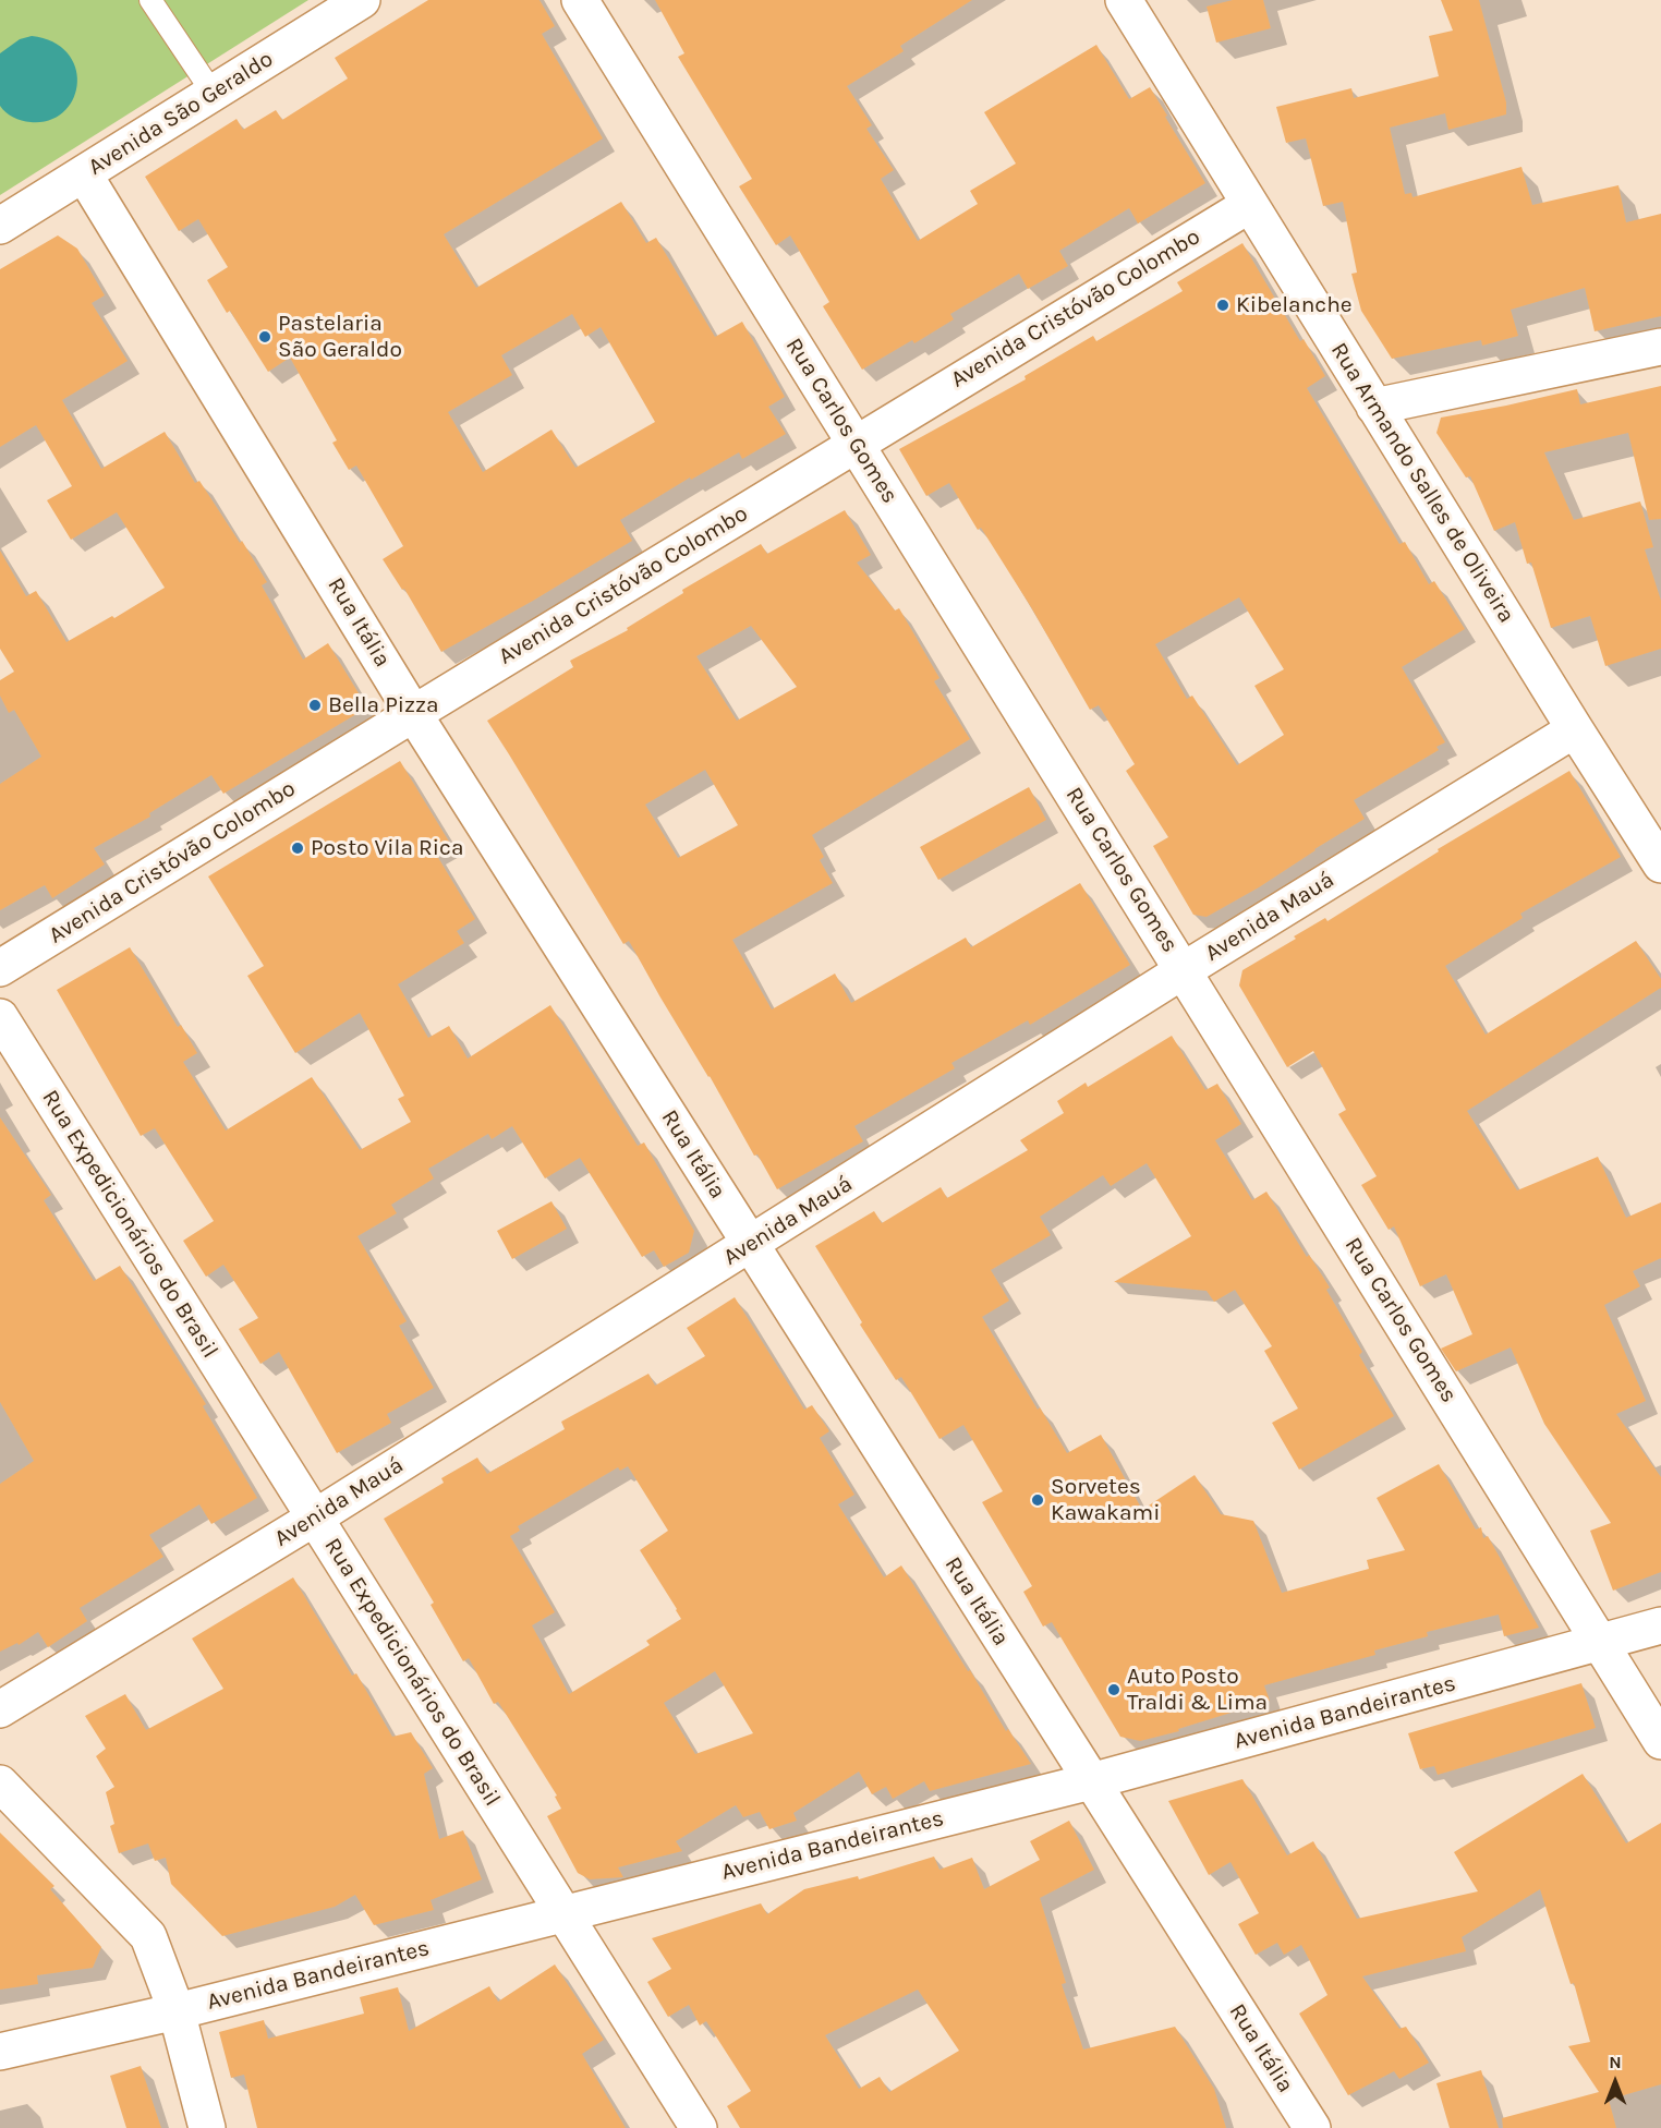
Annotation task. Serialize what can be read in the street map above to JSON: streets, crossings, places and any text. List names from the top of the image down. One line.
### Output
{"streets":{"street":["Avenida São Geraldo","Avenida Cristóvão Colombo","Rua Carlos Gomes","Rua Armando Salles de Oliveira","Rua Itália","Avenida Mauá","Rua Expedicionários do Brasil","Avenida Bandeirantes"]},"crossings":[["Avenida São Geraldo","Rua Itália"],["Avenida Cristóvão Colombo","Rua Carlos Gomes"],["Avenida Cristóvão Colombo","Rua Armando Salles de Oliveira"],["Avenida Cristóvão Colombo","Rua Itália"],["Rua Carlos Gomes","Avenida Mauá"],["Rua Carlos Gomes","Avenida Bandeirantes"],["Rua Armando Salles de Oliveira","Avenida Mauá"],["Rua Itália","Avenida Mauá"],["Rua Itália","Avenida Bandeirantes"],["Avenida Mauá","Rua Expedicionários do Brasil"],["Rua Expedicionários do Brasil","Avenida Bandeirantes"]],"places":["Kibelanche","Pastelaria São Geraldo","Bella Pizza","Posto Vila Rica","Sorvetes Kawakami","Auto Posto Traldi & Lima"],"north":"top"}
